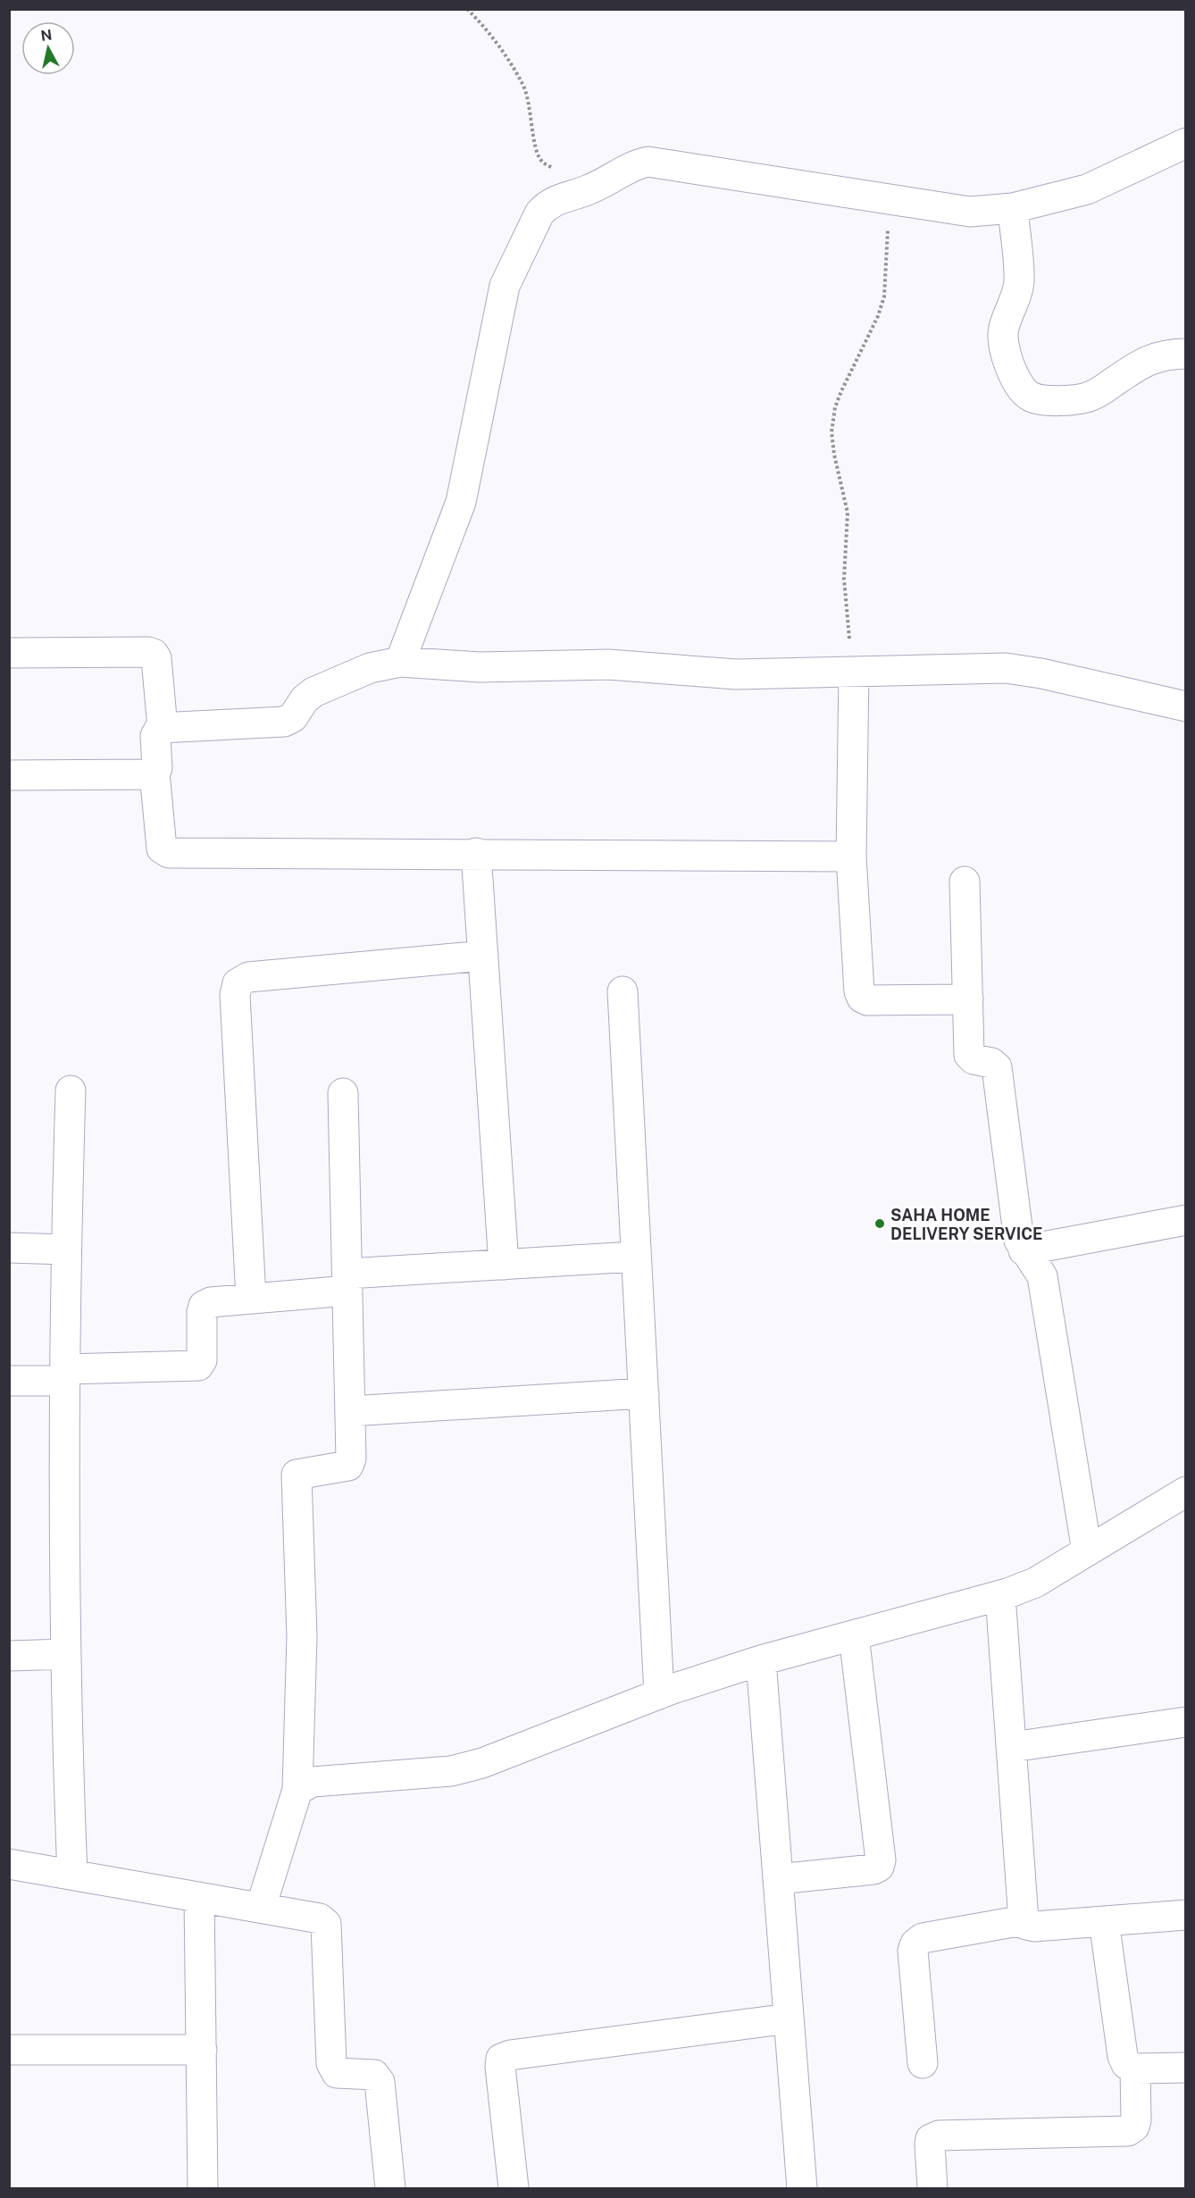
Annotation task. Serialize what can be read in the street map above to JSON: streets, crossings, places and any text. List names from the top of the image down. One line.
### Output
{"places":["SAHA HOME DELIVERY SERVICE"],"north":"top"}
